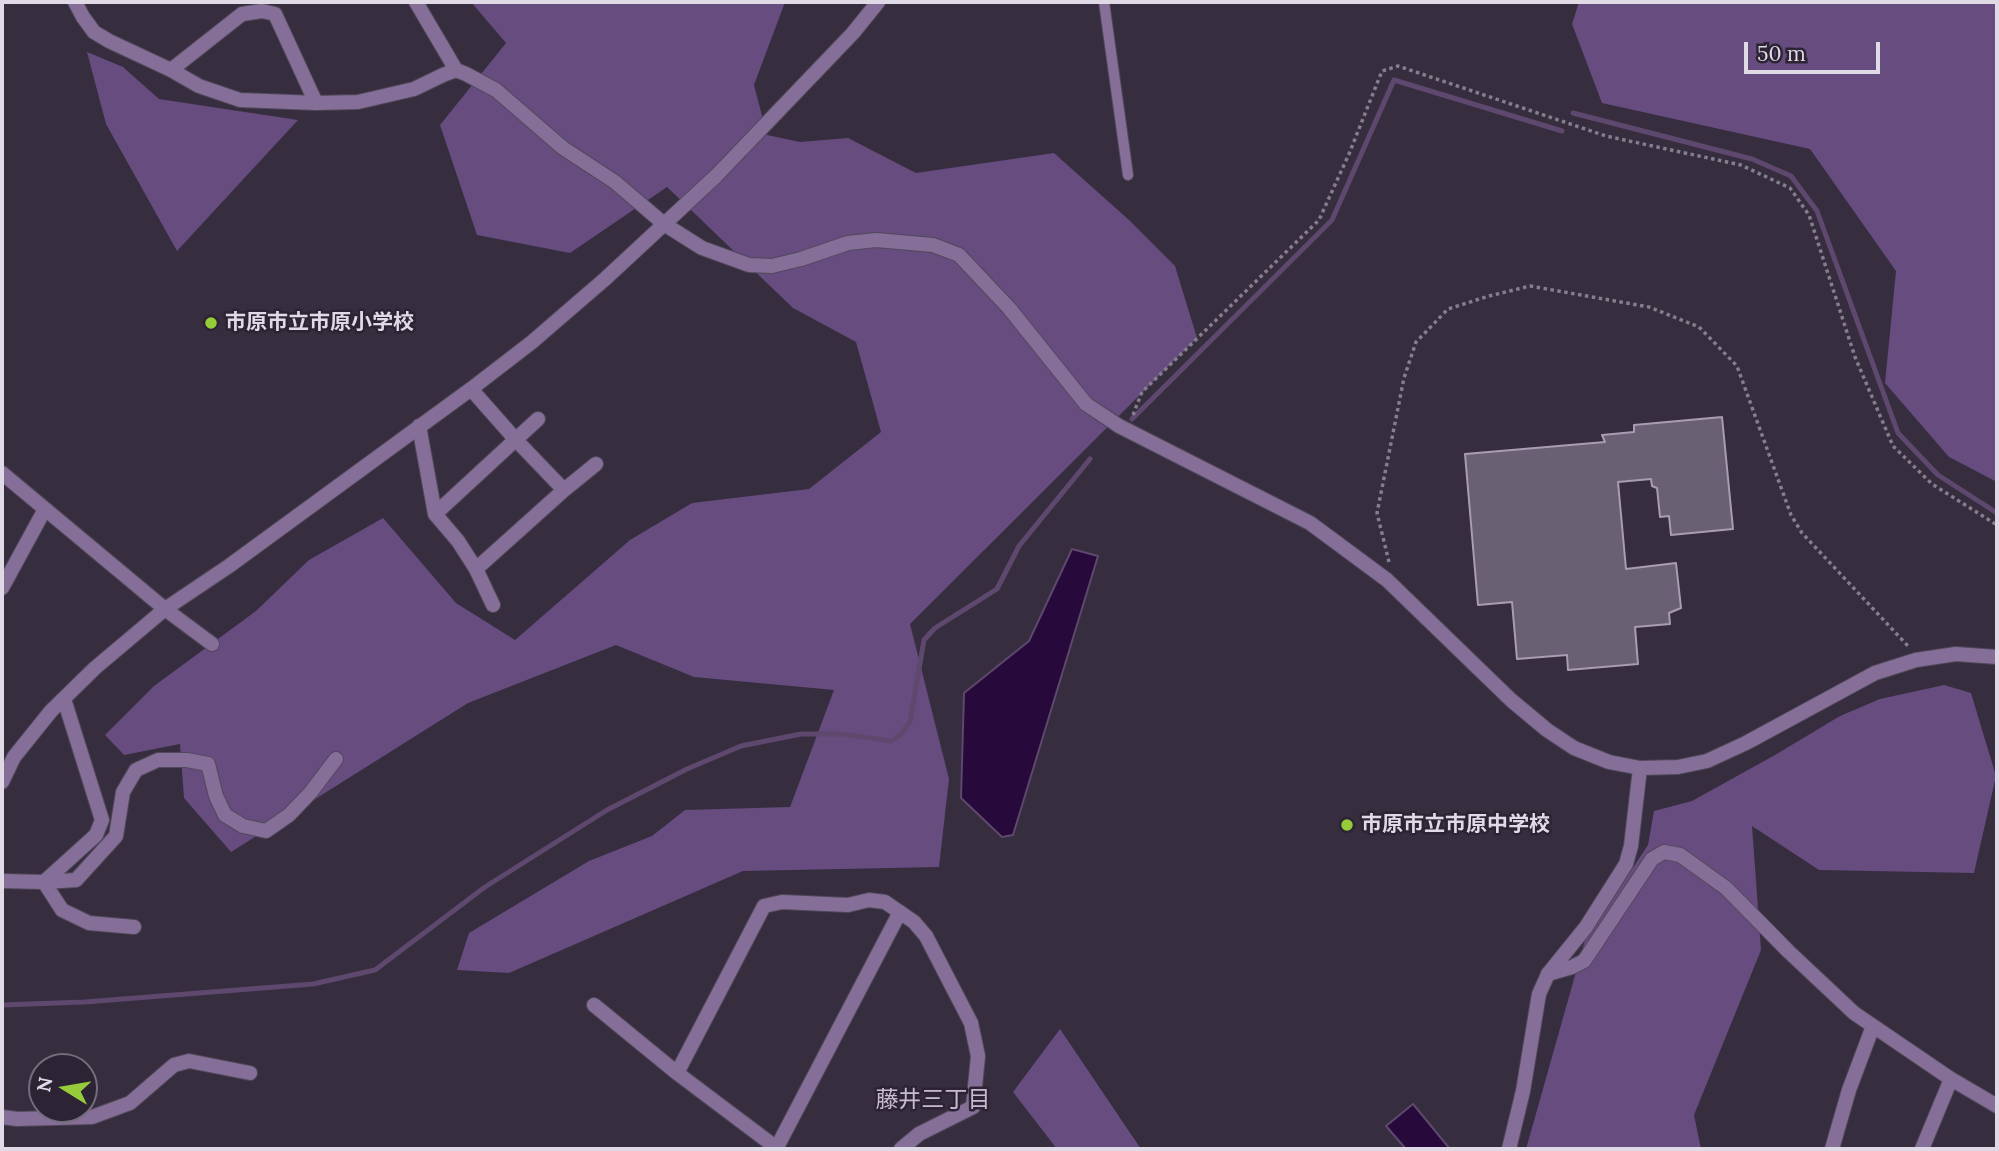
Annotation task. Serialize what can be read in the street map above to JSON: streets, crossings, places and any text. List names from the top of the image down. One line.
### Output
{"districts":["藤井三丁目"],"places":["市原市立市原小学校","市原市立市原中学校"],"scale_bar":"50 m","north":"left"}
